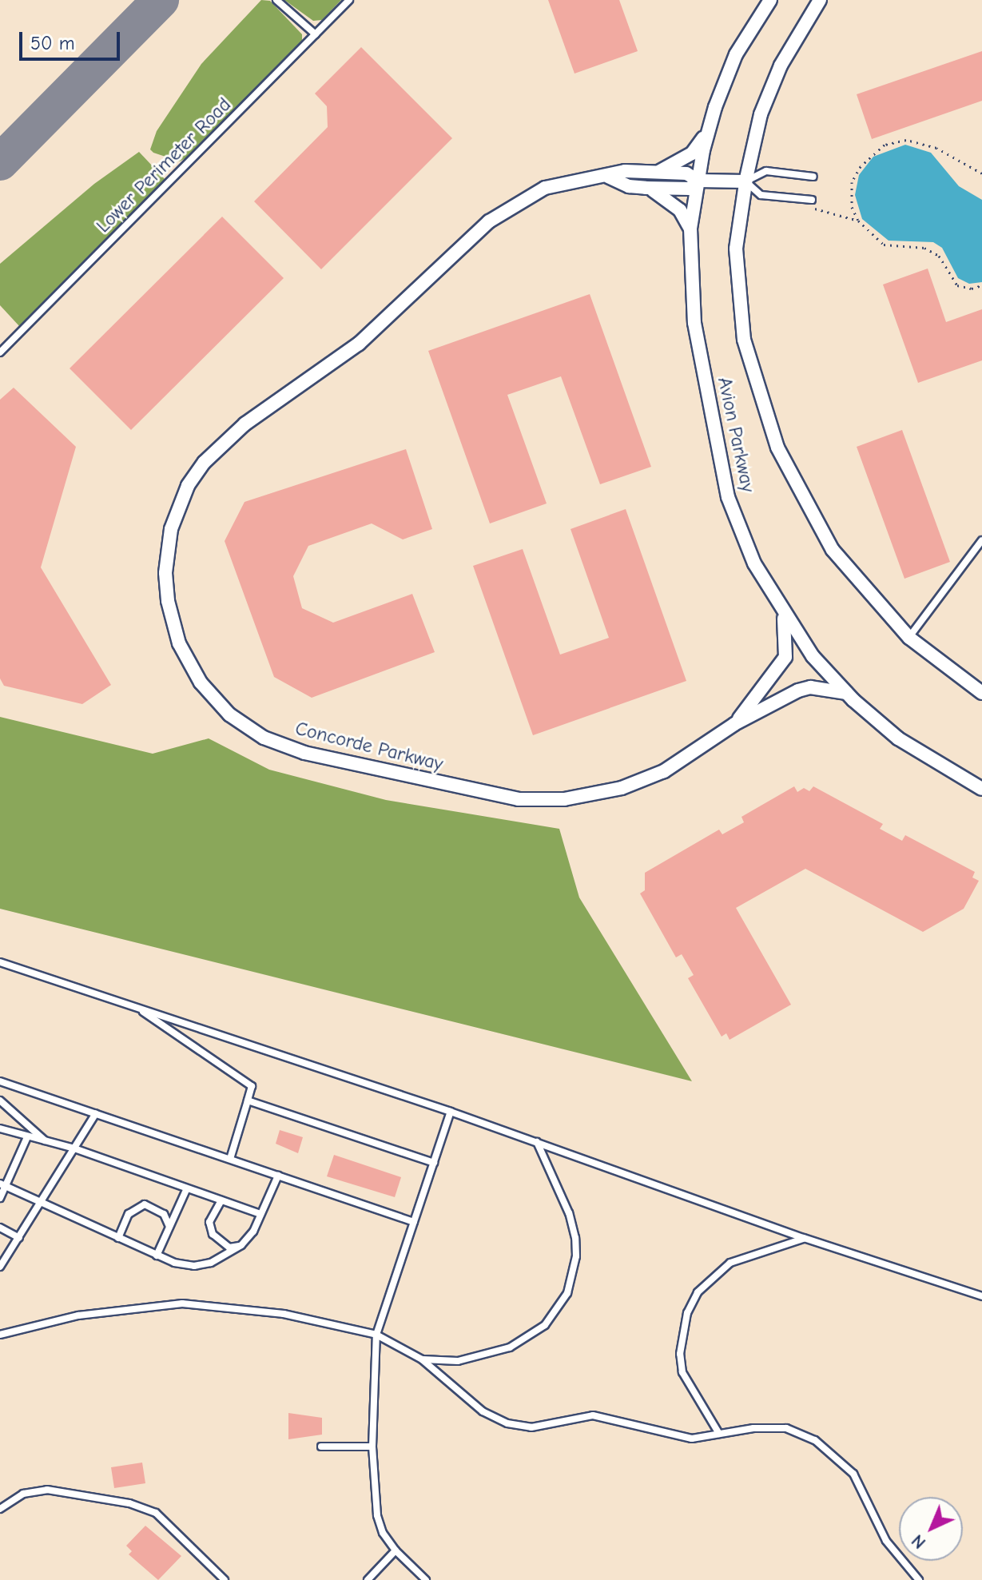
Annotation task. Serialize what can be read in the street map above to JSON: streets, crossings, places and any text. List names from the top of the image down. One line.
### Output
{"streets":{"street":["Avion Parkway","Concorde Parkway"],"lane":["Lower Perimeter Road"]},"crossings":[["Avion Parkway","Concorde Parkway"]],"scale_bar":"50 m","north":"bottom left"}
